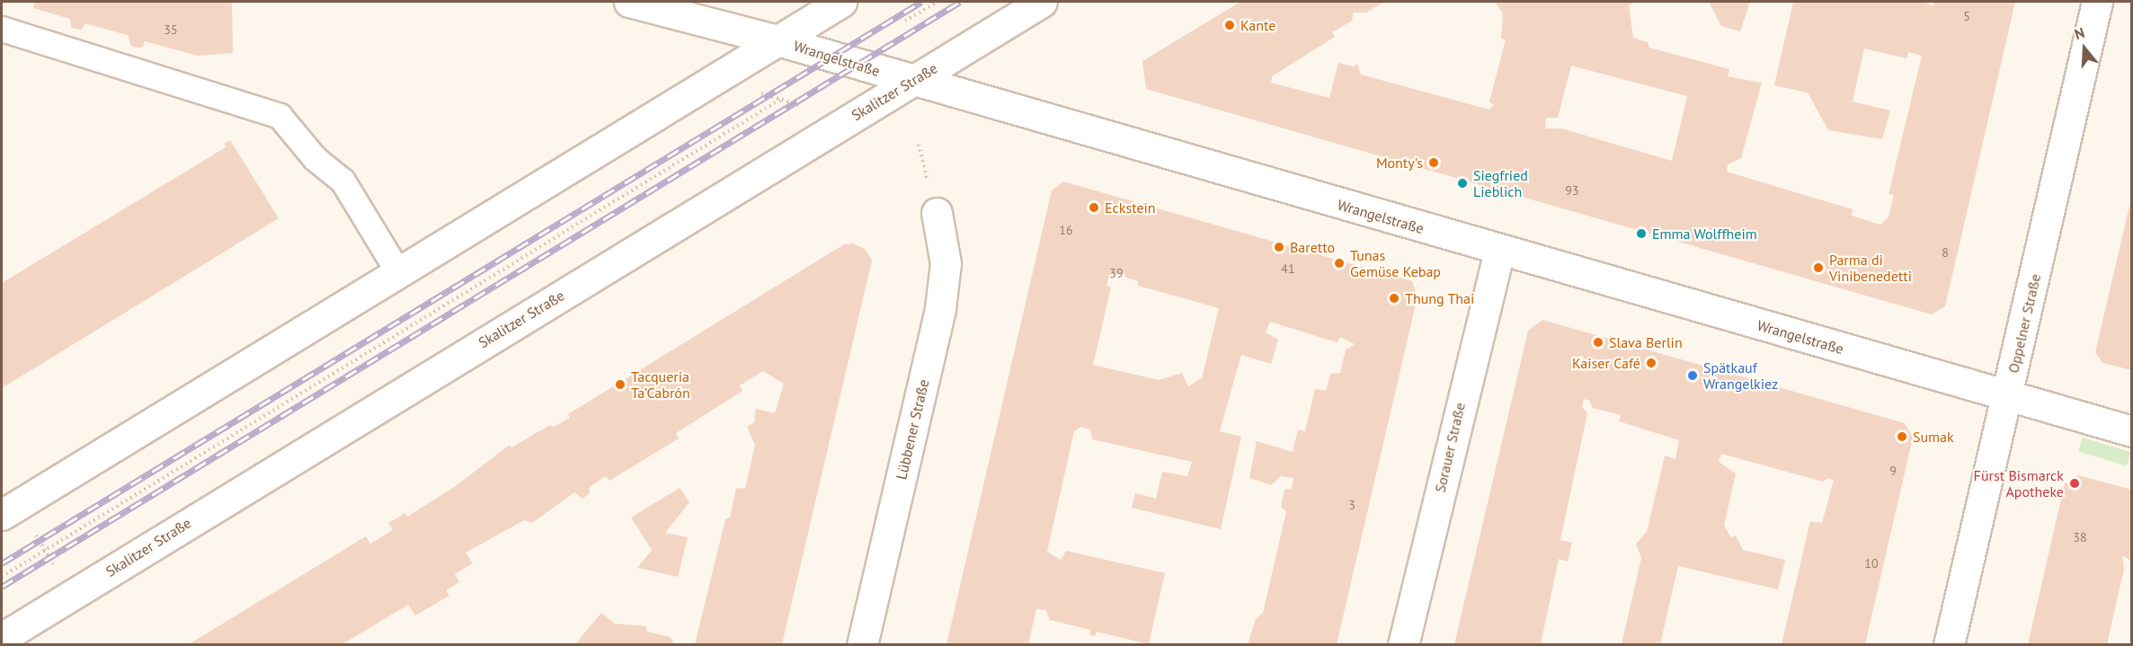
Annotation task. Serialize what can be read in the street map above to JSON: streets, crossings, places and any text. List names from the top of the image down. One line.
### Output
{"streets":{"street":["Wrangelstraße","Skalitzer Straße","Oppelner Straße","Lübbener Straße","Sorauer Straße"]},"crossings":[["Wrangelstraße","Skalitzer Straße"],["Wrangelstraße","Oppelner Straße"],["Wrangelstraße","Sorauer Straße"]],"places":["Kante","Monty's","Siegfried Lieblich","Eckstein","Emma Wolffheim","Baretto","Tunas Gemüse Kebap","Parma di Vinibenedetti","Thung Thai","Slava Berlin","Kaiser Café","Spätkauf Wrangelkiez","Tacqueria Ta’Cabrón","Sumak","Fürst Bismarck Apotheke"],"house_numbers":["5","35","93","16","8","41","39","9","3","38","10"],"north":"top"}
